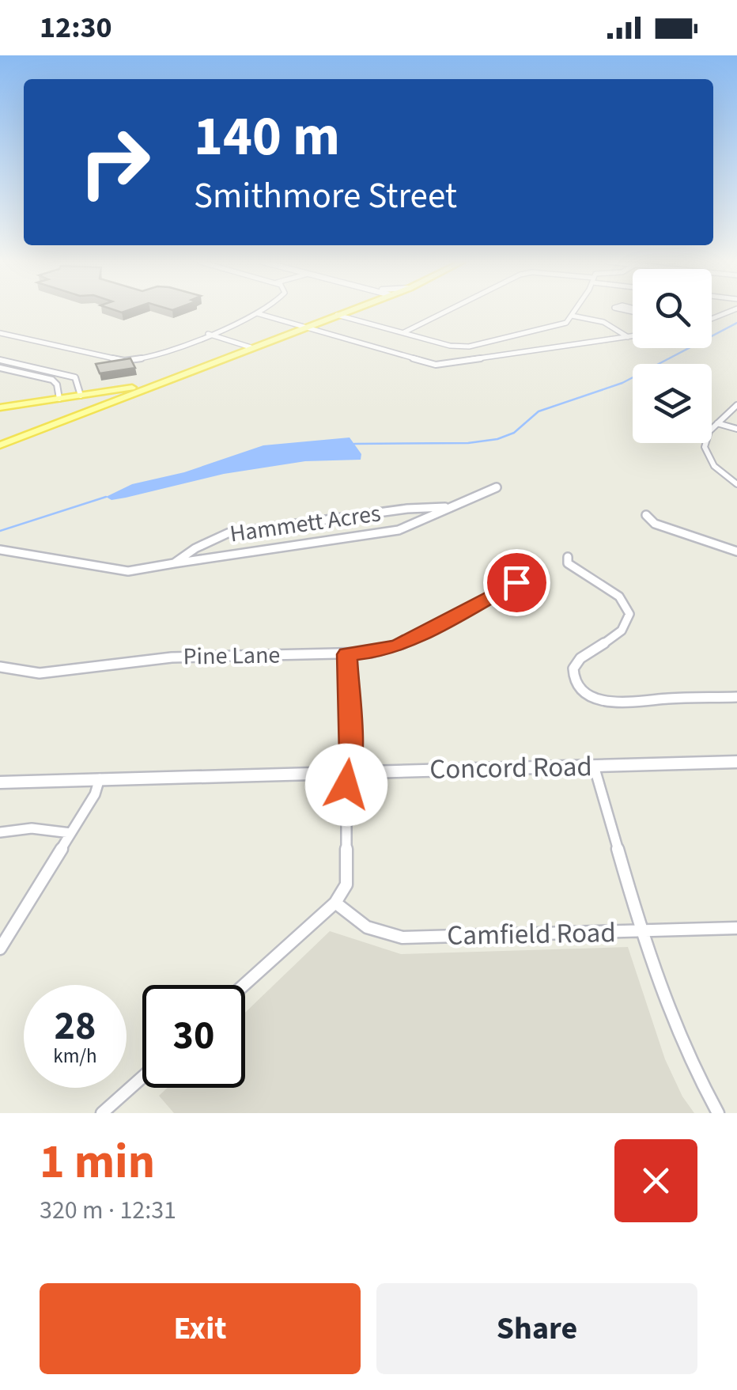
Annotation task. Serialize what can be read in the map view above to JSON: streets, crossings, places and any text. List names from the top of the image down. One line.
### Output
{"streets":{"street":["Hammett Acres","Pine Lane","Concord Road","Camfield Road"]},"page":{"status":"12:30","turn":["140 m","Smithmore Street"],"speed":"28 km/h","limit":"30","heading":["1 min","320 m · 12:31"],"buttons":["Exit","Share"]}}
